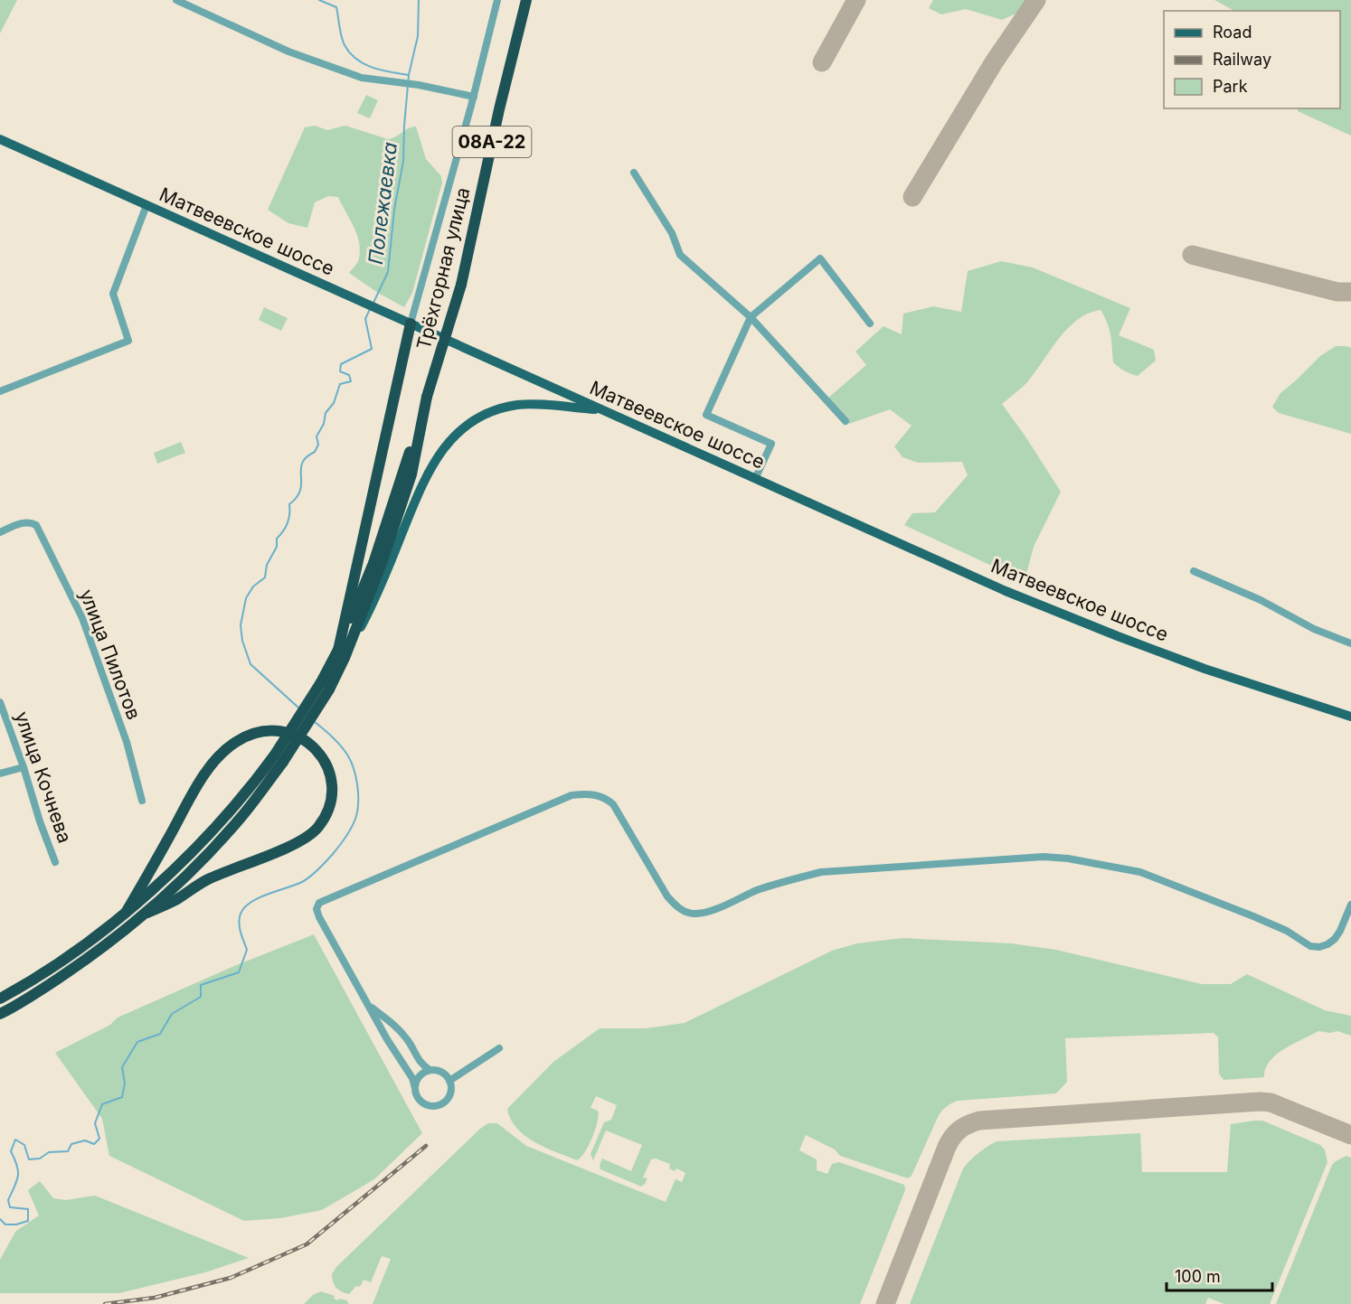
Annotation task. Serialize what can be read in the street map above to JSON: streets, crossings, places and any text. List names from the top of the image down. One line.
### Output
{"streets":{"highway":["08А-22","Трёхгорная улица"],"main road":["Матвеевское шоссе"],"street":["улица Пилотов","улица Кочнева"]},"water":["Полежаевка"],"legend":["Road","Railway","Park"],"scale_bar":"100 m"}
